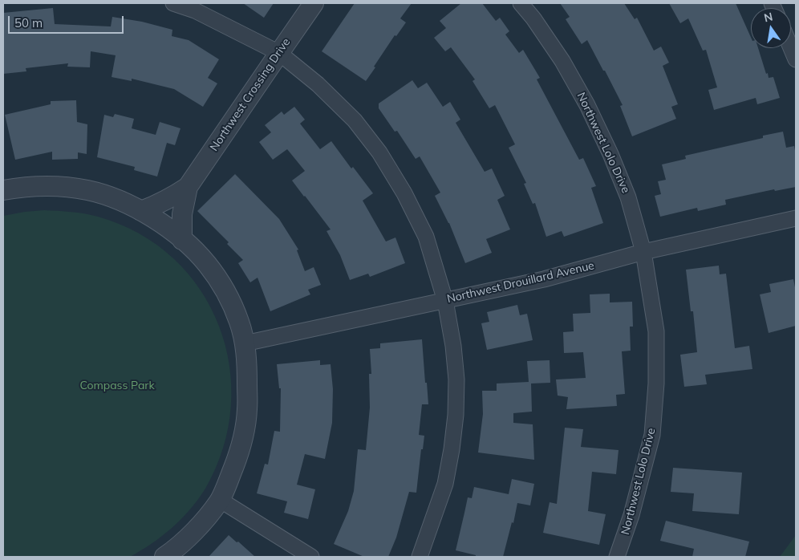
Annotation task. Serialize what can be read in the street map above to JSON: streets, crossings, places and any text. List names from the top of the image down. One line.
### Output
{"streets":{"street":["Northwest Crossing Drive","Northwest Lolo Drive","Northwest Drouillard Avenue"]},"crossings":[["Northwest Lolo Drive","Northwest Drouillard Avenue"]],"parks":["Compass Park"],"scale_bar":"50 m","north":"top"}
